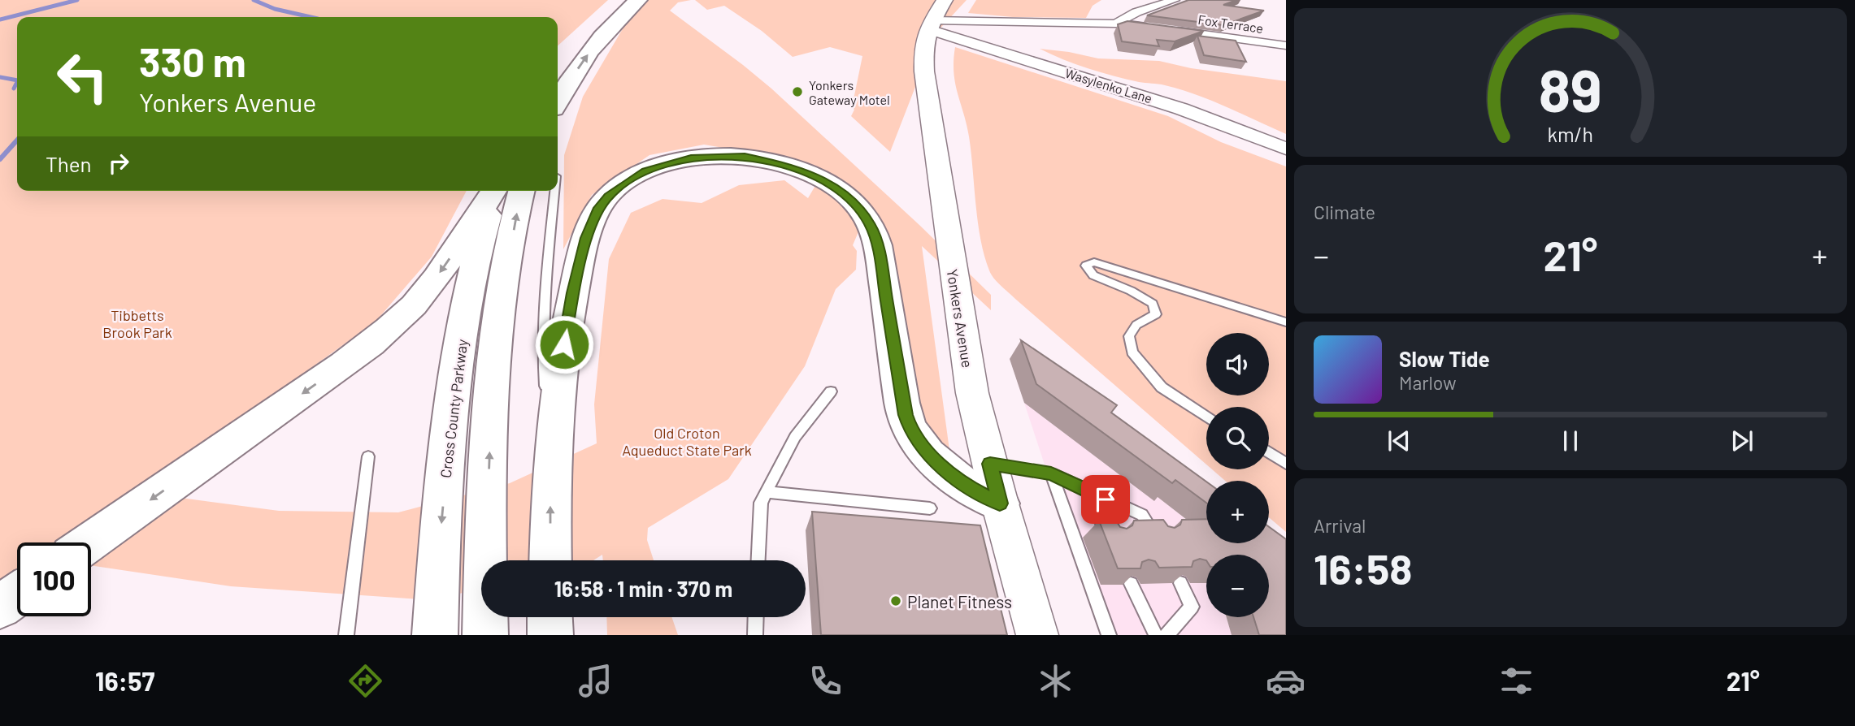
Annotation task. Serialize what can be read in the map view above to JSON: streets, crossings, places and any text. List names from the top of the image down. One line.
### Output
{"streets":{"highway":["Cross County Parkway"],"main road":["Yonkers Avenue"],"street":["Fox Terrace","Wasylenko Lane"]},"crossings":[["Wasylenko Lane","Yonkers Avenue"]],"parks":["Tibbetts Brook Park","Old Croton Aqueduct State Park"],"places":["Yonkers Gateway Motel","Planet Fitness"],"page":{"turn":["330 m","Yonkers Avenue"],"then":"Then","tile":["Climate",["Arrival","16:58"]],"heat":["−","21°","+"],"map_buttons":["+","−"],"song":["Slow Tide","Marlow"],"limit":"100","trip":"16:58 · 1 min · 370 m","tabs":["16:57","21°"],"gauge":["89","km/h"]}}
